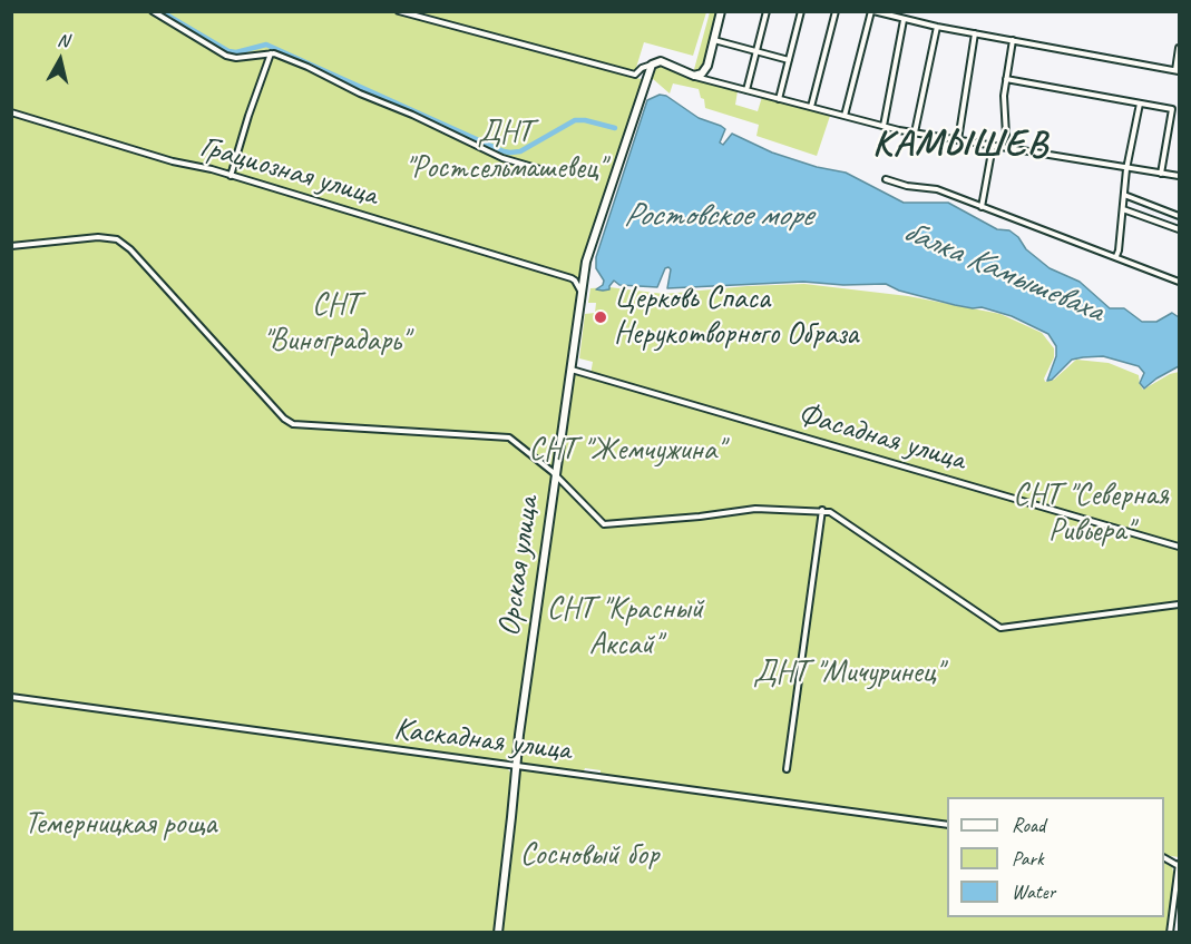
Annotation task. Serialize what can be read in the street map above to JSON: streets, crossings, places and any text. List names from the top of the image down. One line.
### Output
{"streets":{"main road":["Орская улица"],"street":["Грациозная улица","Фасадная улица","Каскадная улица"]},"crossings":[["Грациозная улица","Орская улица"],["Фасадная улица","Орская улица"],["Орская улица","Каскадная улица"]],"districts":["КАМЫШЕВ"],"water":["Ростовское море","балка Камышеваха"],"parks":["ДНТ \"Ростсельмашевец\"","СНТ \"Виноградарь\"","СНТ \"Жемчужина\"","СНТ \"Северная Ривьера\"","СНТ \"Красный Аксай\"","ДНТ \"Мичуринец\"","Темерницкая роща","Сосновый бор"],"places":["Церковь Спаса Нерукотворного Образа"],"legend":["Road","Park","Water"],"north":"top"}
